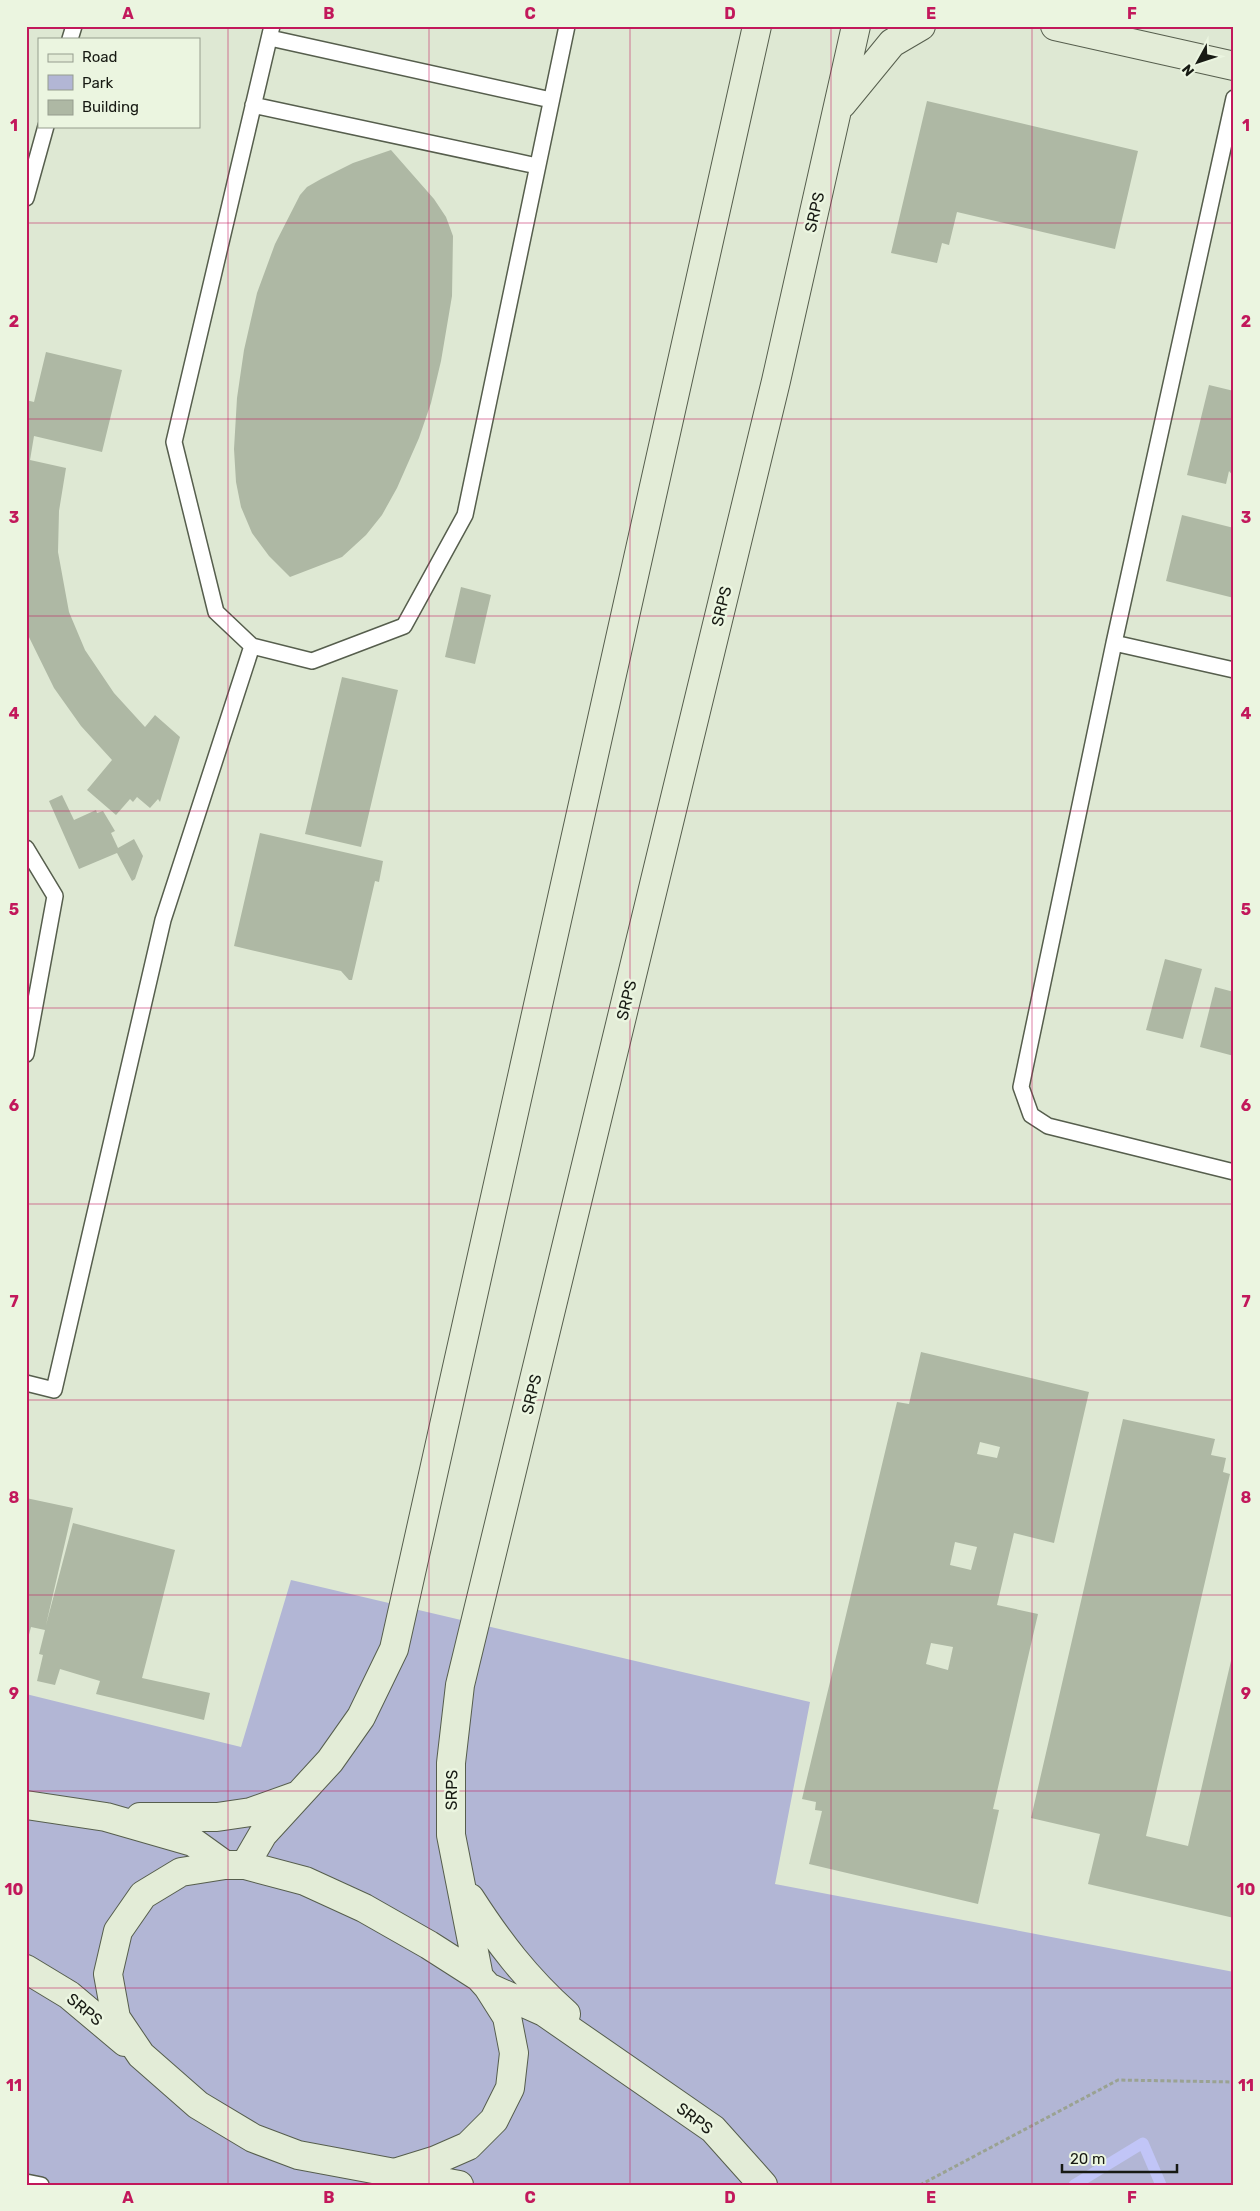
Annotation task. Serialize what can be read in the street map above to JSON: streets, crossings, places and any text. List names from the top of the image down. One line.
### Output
{"streets":{"main road":["SRPS"]},"legend":["Road","Park","Building"],"scale_bar":"20 m","north":"bottom left","grid":{"columns":["A","B","C","D","E","F"],"rows":["1","2","3","4","5","6","7","8","9","10","11"]}}
